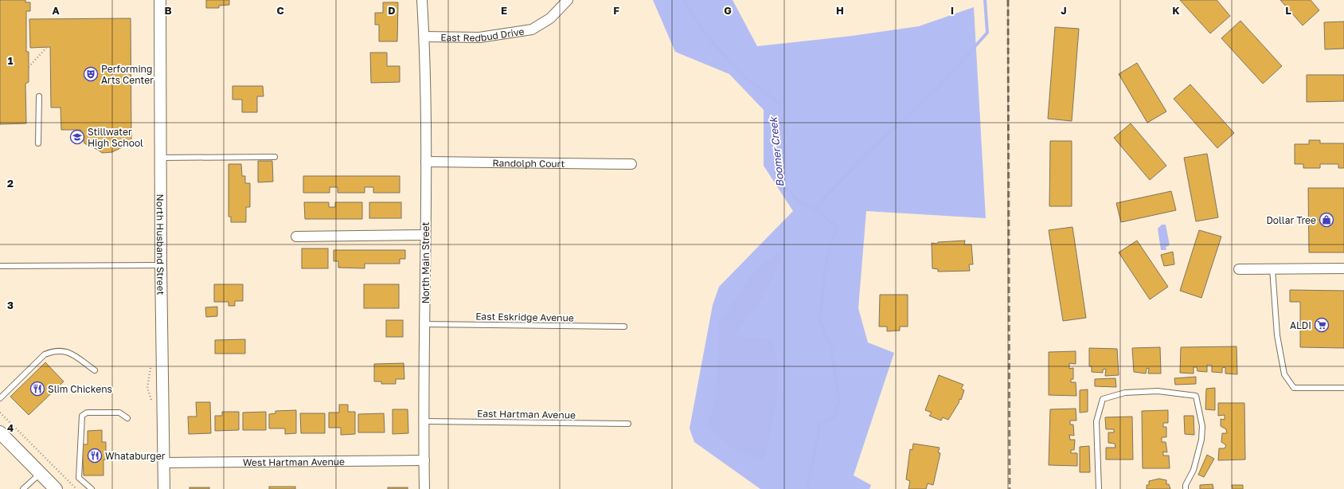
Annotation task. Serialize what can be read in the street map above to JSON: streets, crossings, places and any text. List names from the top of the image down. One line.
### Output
{"streets":{"street":["East Redbud Drive","Randolph Court","North Husband Street","North Main Street","West Hartman Avenue"],"lane":["East Eskridge Avenue","East Hartman Avenue"]},"crossings":[["East Redbud Drive","North Main Street"],["Randolph Court","North Main Street"],["North Husband Street","West Hartman Avenue"],["North Main Street","East Eskridge Avenue"],["North Main Street","East Hartman Avenue"],["North Main Street","West Hartman Avenue"]],"water":["Boomer Creek"],"places":{"theatre":["Performing Arts Center"],"school or university":["Stillwater High School"],"shop":["Dollar Tree"],"supermarket":["ALDI"],"restaurant":["Slim Chickens","Whataburger"]},"grid":{"columns":["A","B","C","D","E","F","G","H","I","J","K","L"],"rows":["1","2","3","4"]}}
